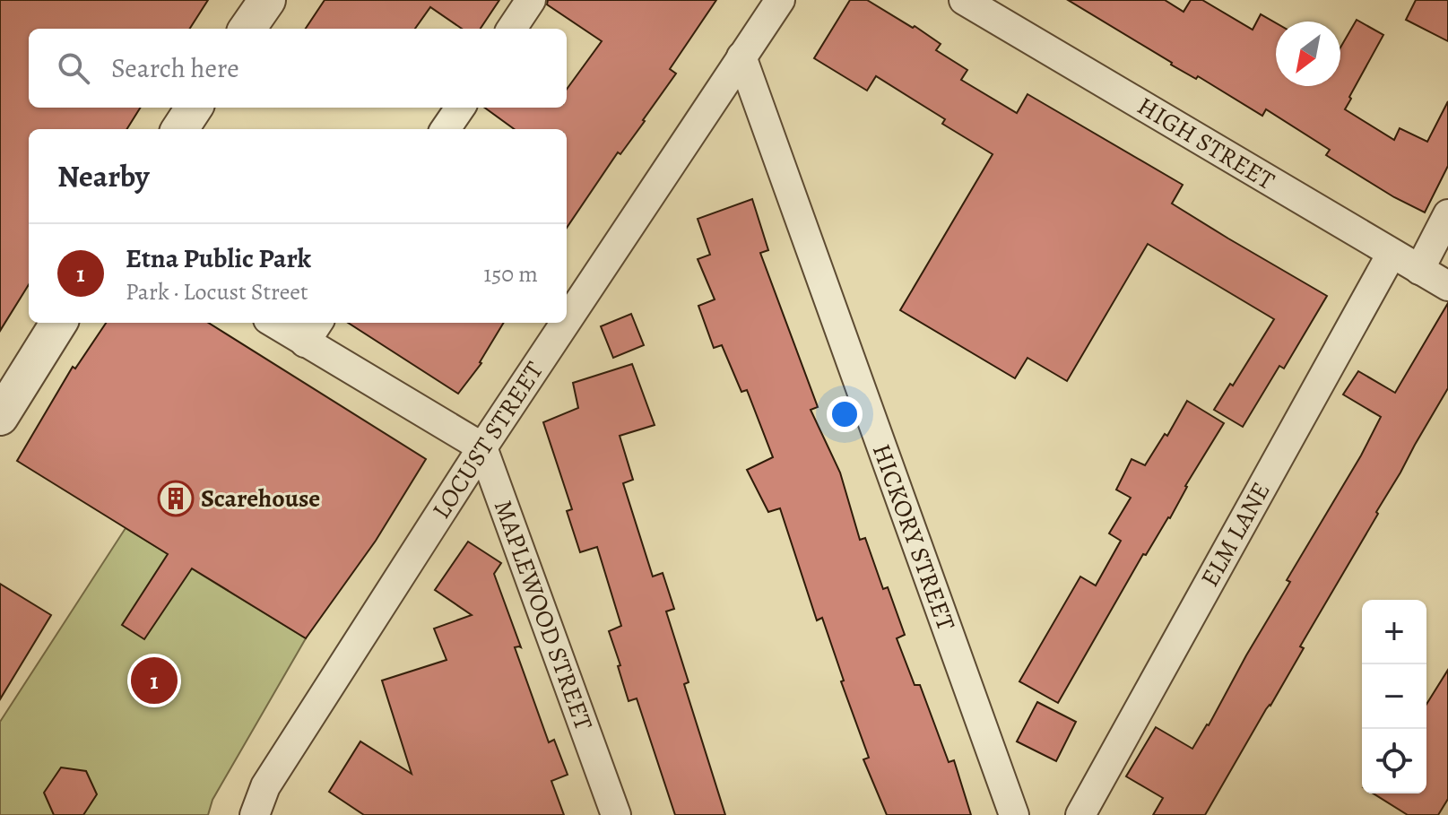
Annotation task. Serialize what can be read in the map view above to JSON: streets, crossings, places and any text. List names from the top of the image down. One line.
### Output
{"streets":{"street":["HIGH STREET","LOCUST STREET","ELM LANE","HICKORY STREET","MAPLEWOOD STREET"]},"crossings":[["HIGH STREET","ELM LANE"],["LOCUST STREET","HICKORY STREET"],["LOCUST STREET","MAPLEWOOD STREET"]],"places":{"building":["Scarehouse"]},"north":"bottom left","page":{"search":"Search here","heading":"Nearby","list":[{"mark":"1","name":"Etna Public Park","note":"Park · Locust Street","value":"150 m"}],"map_buttons":["+","−"],"pins":"1"}}
